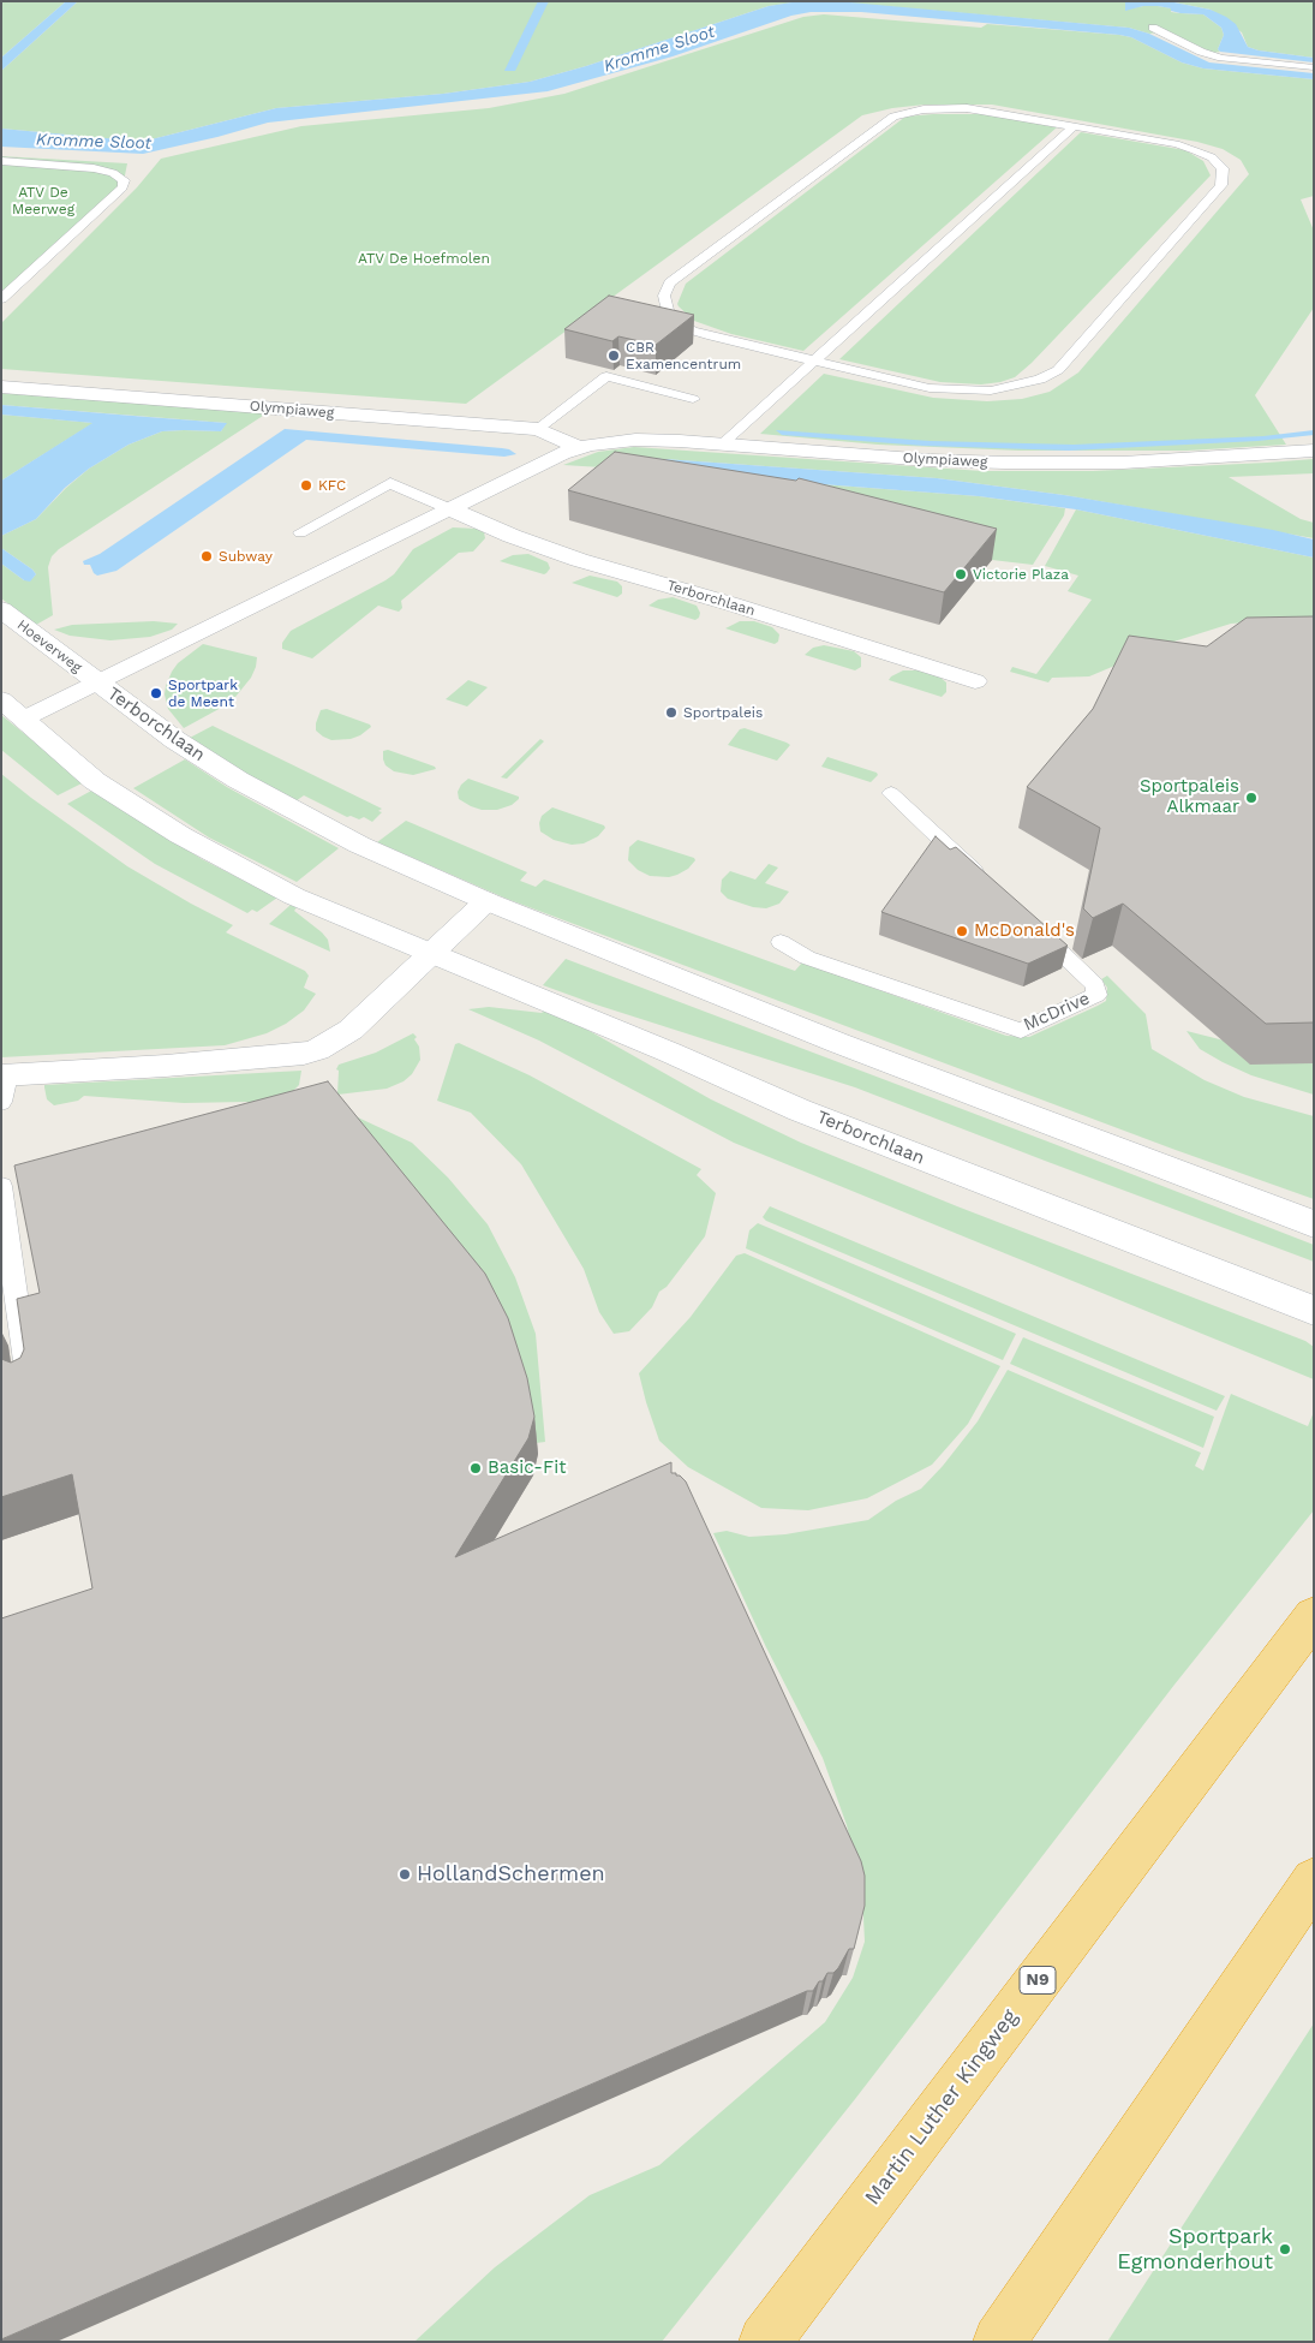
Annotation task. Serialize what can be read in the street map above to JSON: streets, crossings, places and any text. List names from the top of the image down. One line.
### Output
{"streets":{"highway":["N9","Martin Luther Kingweg"],"street":["Olympiaweg","Terborchlaan","Hoeverweg"],"lane":["McDrive"]},"crossings":[["Olympiaweg","Terborchlaan"],["Olympiaweg","Hoeverweg"],["Terborchlaan","Hoeverweg"]],"water":["Kromme Sloot"],"parks":["ATV De Meerweg","ATV De Hoefmolen"],"places":["CBR Examencentrum","KFC","Subway","Victorie Plaza","Sportpark de Meent","Sportpaleis","Sportpaleis Alkmaar","McDonald's","Basic-Fit","HollandSchermen","Sportpark Egmonderhout"]}
